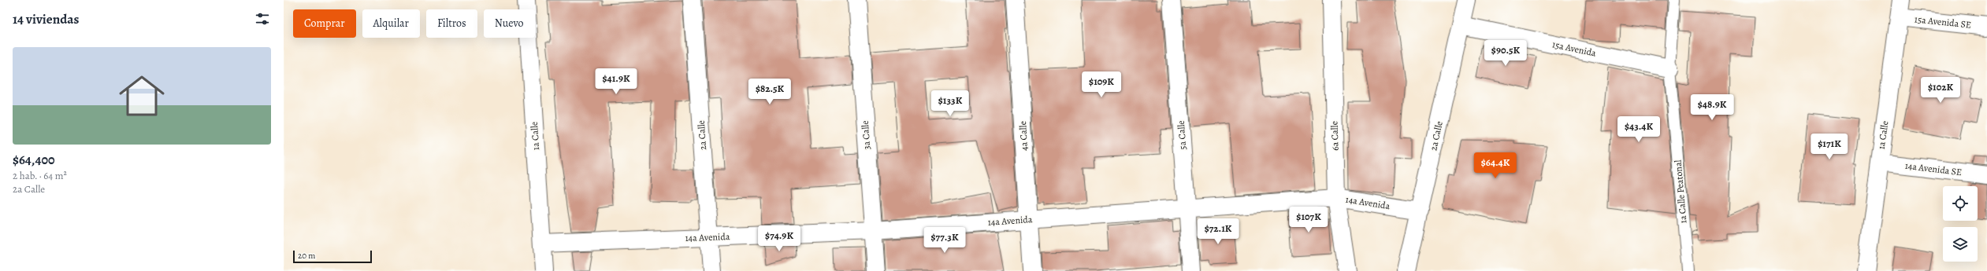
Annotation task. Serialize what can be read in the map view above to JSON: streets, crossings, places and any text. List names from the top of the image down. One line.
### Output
{"streets":{"street":["15a Avenida SE","15a Avenida","2a Calle","3a Calle","5a Calle","1a Calle","4a Calle","6a Calle","14a Avenida SE","14a Avenida"],"lane":["1a Calle Peatonal"]},"crossings":[["15a Avenida SE","1a Calle"],["15a Avenida","2a Calle"],["15a Avenida","1a Calle Peatonal"],["2a Calle","14a Avenida"],["3a Calle","14a Avenida"],["5a Calle","14a Avenida"],["1a Calle","14a Avenida SE"],["1a Calle","14a Avenida"],["4a Calle","14a Avenida"],["6a Calle","14a Avenida"]],"scale_bar":"20 m","page":{"heading":"14 viviendas","chip":["Comprar","Alquilar","Filtros","Nuevo"],"list":[{"name":"$64,400","note":"2 hab. · 64 m² · 2a Calle"}],"price":["$90.5K","$41.9K","$109K","$102K","$82.5K","$133K","$48.9K","$43.4K","$171K","$64.4K","$107K","$72.1K","$74.9K","$77.3K"],"scale":"20 m"}}
